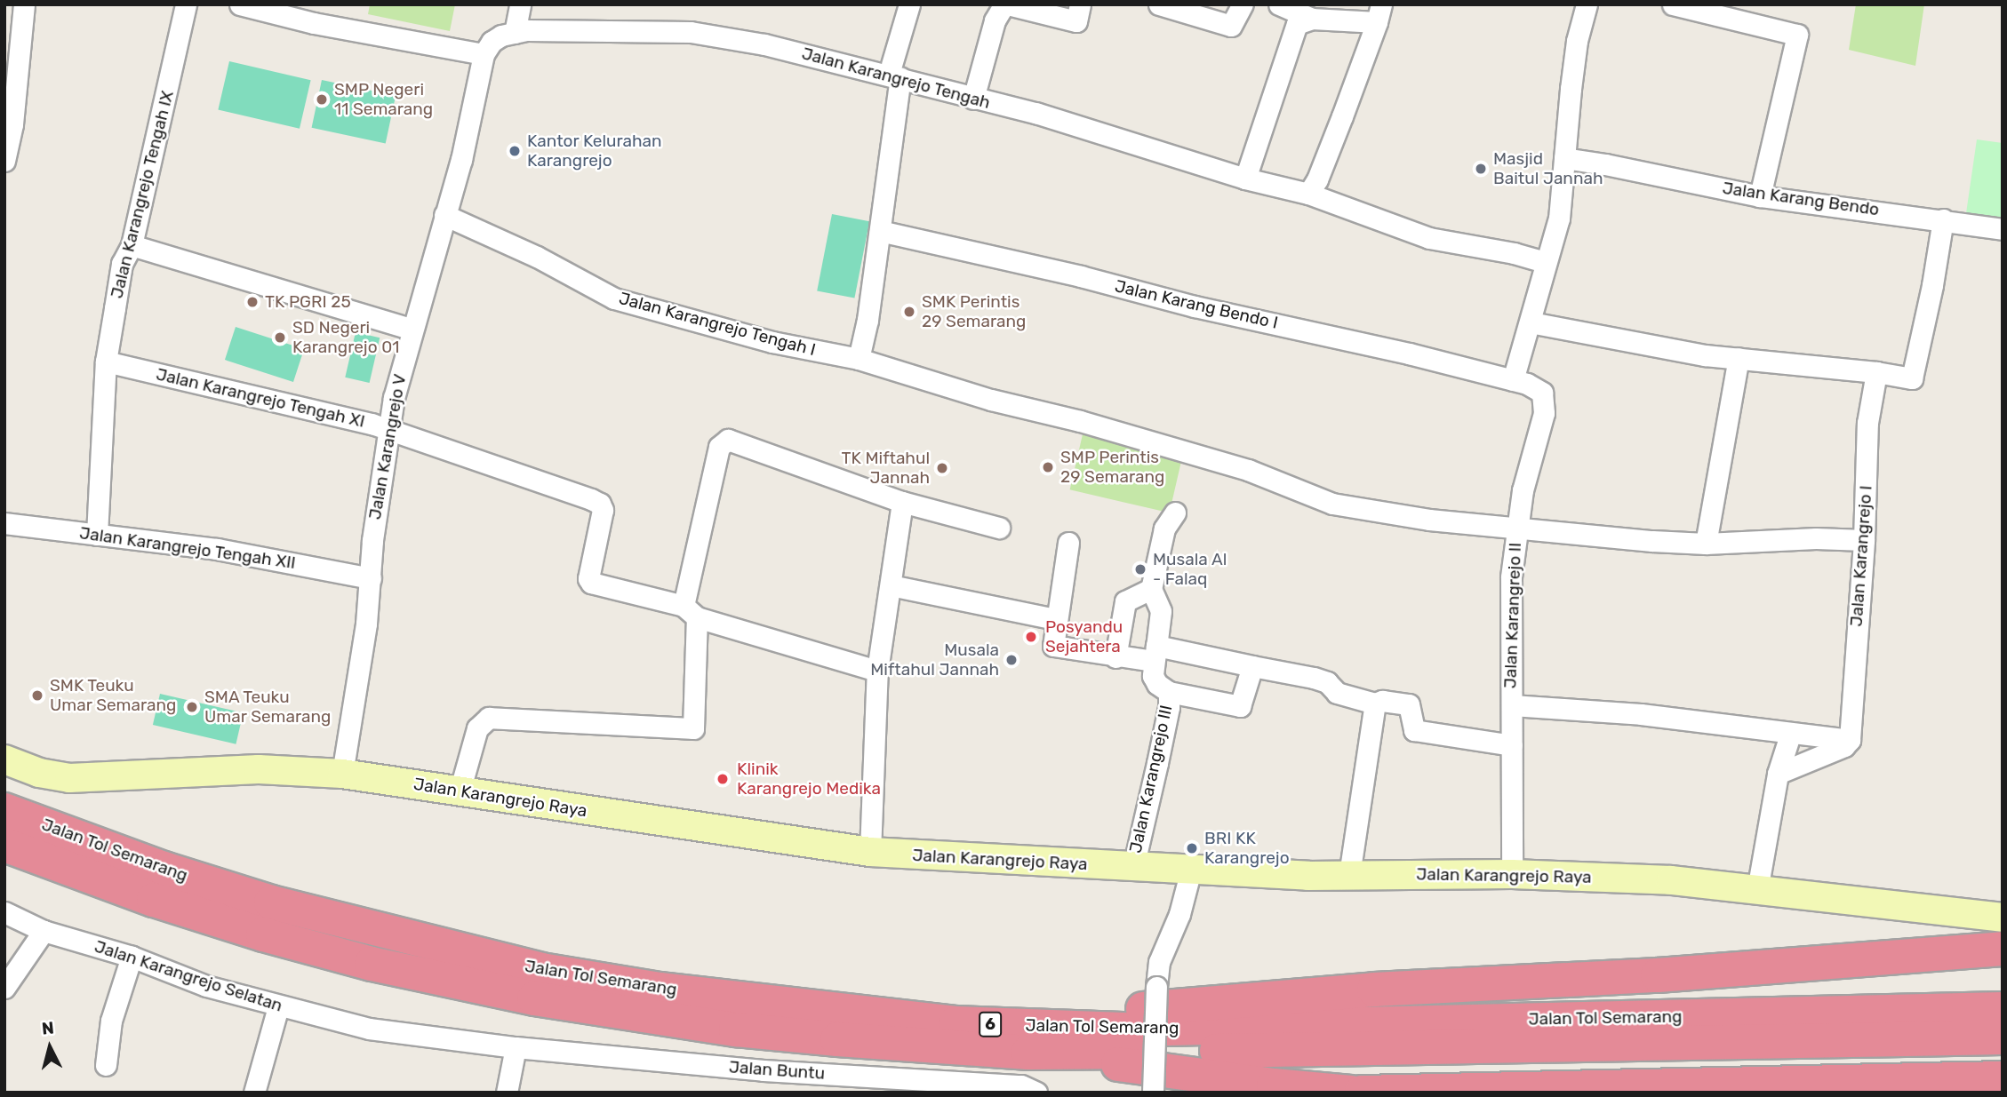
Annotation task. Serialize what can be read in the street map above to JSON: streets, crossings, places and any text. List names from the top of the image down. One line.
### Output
{"streets":{"highway":["Jalan Tol Semarang","6"],"main road":["Jalan Karangrejo Raya"],"street":["Jalan Karangrejo Tengah","Jalan Karangrejo Tengah IX","Jalan Karang Bendo","Jalan Karang Bendo I","Jalan Karangrejo Tengah I","Jalan Karangrejo Tengah XI","Jalan Karangrejo V","Jalan Karangrejo Tengah XII","Jalan Karangrejo I","Jalan Karangrejo II","Jalan Karangrejo III","Jalan Karangrejo Selatan","Jalan Buntu"]},"crossings":[["Jalan Karangrejo Tengah","Jalan Karangrejo V"],["Jalan Karangrejo Tengah IX","Jalan Karangrejo Tengah XI"],["Jalan Karangrejo Tengah IX","Jalan Karangrejo Tengah XII"],["Jalan Karang Bendo I","Jalan Karangrejo II"],["Jalan Karangrejo Tengah I","Jalan Karangrejo V"],["Jalan Karangrejo Tengah I","Jalan Karangrejo I"],["Jalan Karangrejo Tengah I","Jalan Karangrejo II"],["Jalan Karangrejo Tengah XI","Jalan Karangrejo V"],["Jalan Karangrejo V","Jalan Karangrejo Tengah XII"],["Jalan Karangrejo V","Jalan Karangrejo Raya"],["Jalan Karangrejo II","Jalan Karangrejo Raya"],["Jalan Karangrejo III","Jalan Karangrejo Raya"],["Jalan Karangrejo Selatan","Jalan Buntu"]],"places":["SMP Negeri 11 Semarang","Kantor Kelurahan Karangrejo","Masjid Baitul Jannah","TK PGRI 25","SMK Perintis 29 Semarang","SD Negeri Karangrejo 01","SMP Perintis 29 Semarang","TK Miftahul Jannah","Musala Al - Falaq","Posyandu Sejahtera","Musala Miftahul Jannah","SMK Teuku Umar Semarang","SMA Teuku Umar Semarang","Klinik Karangrejo Medika","BRI KK Karangrejo"],"north":"top"}
